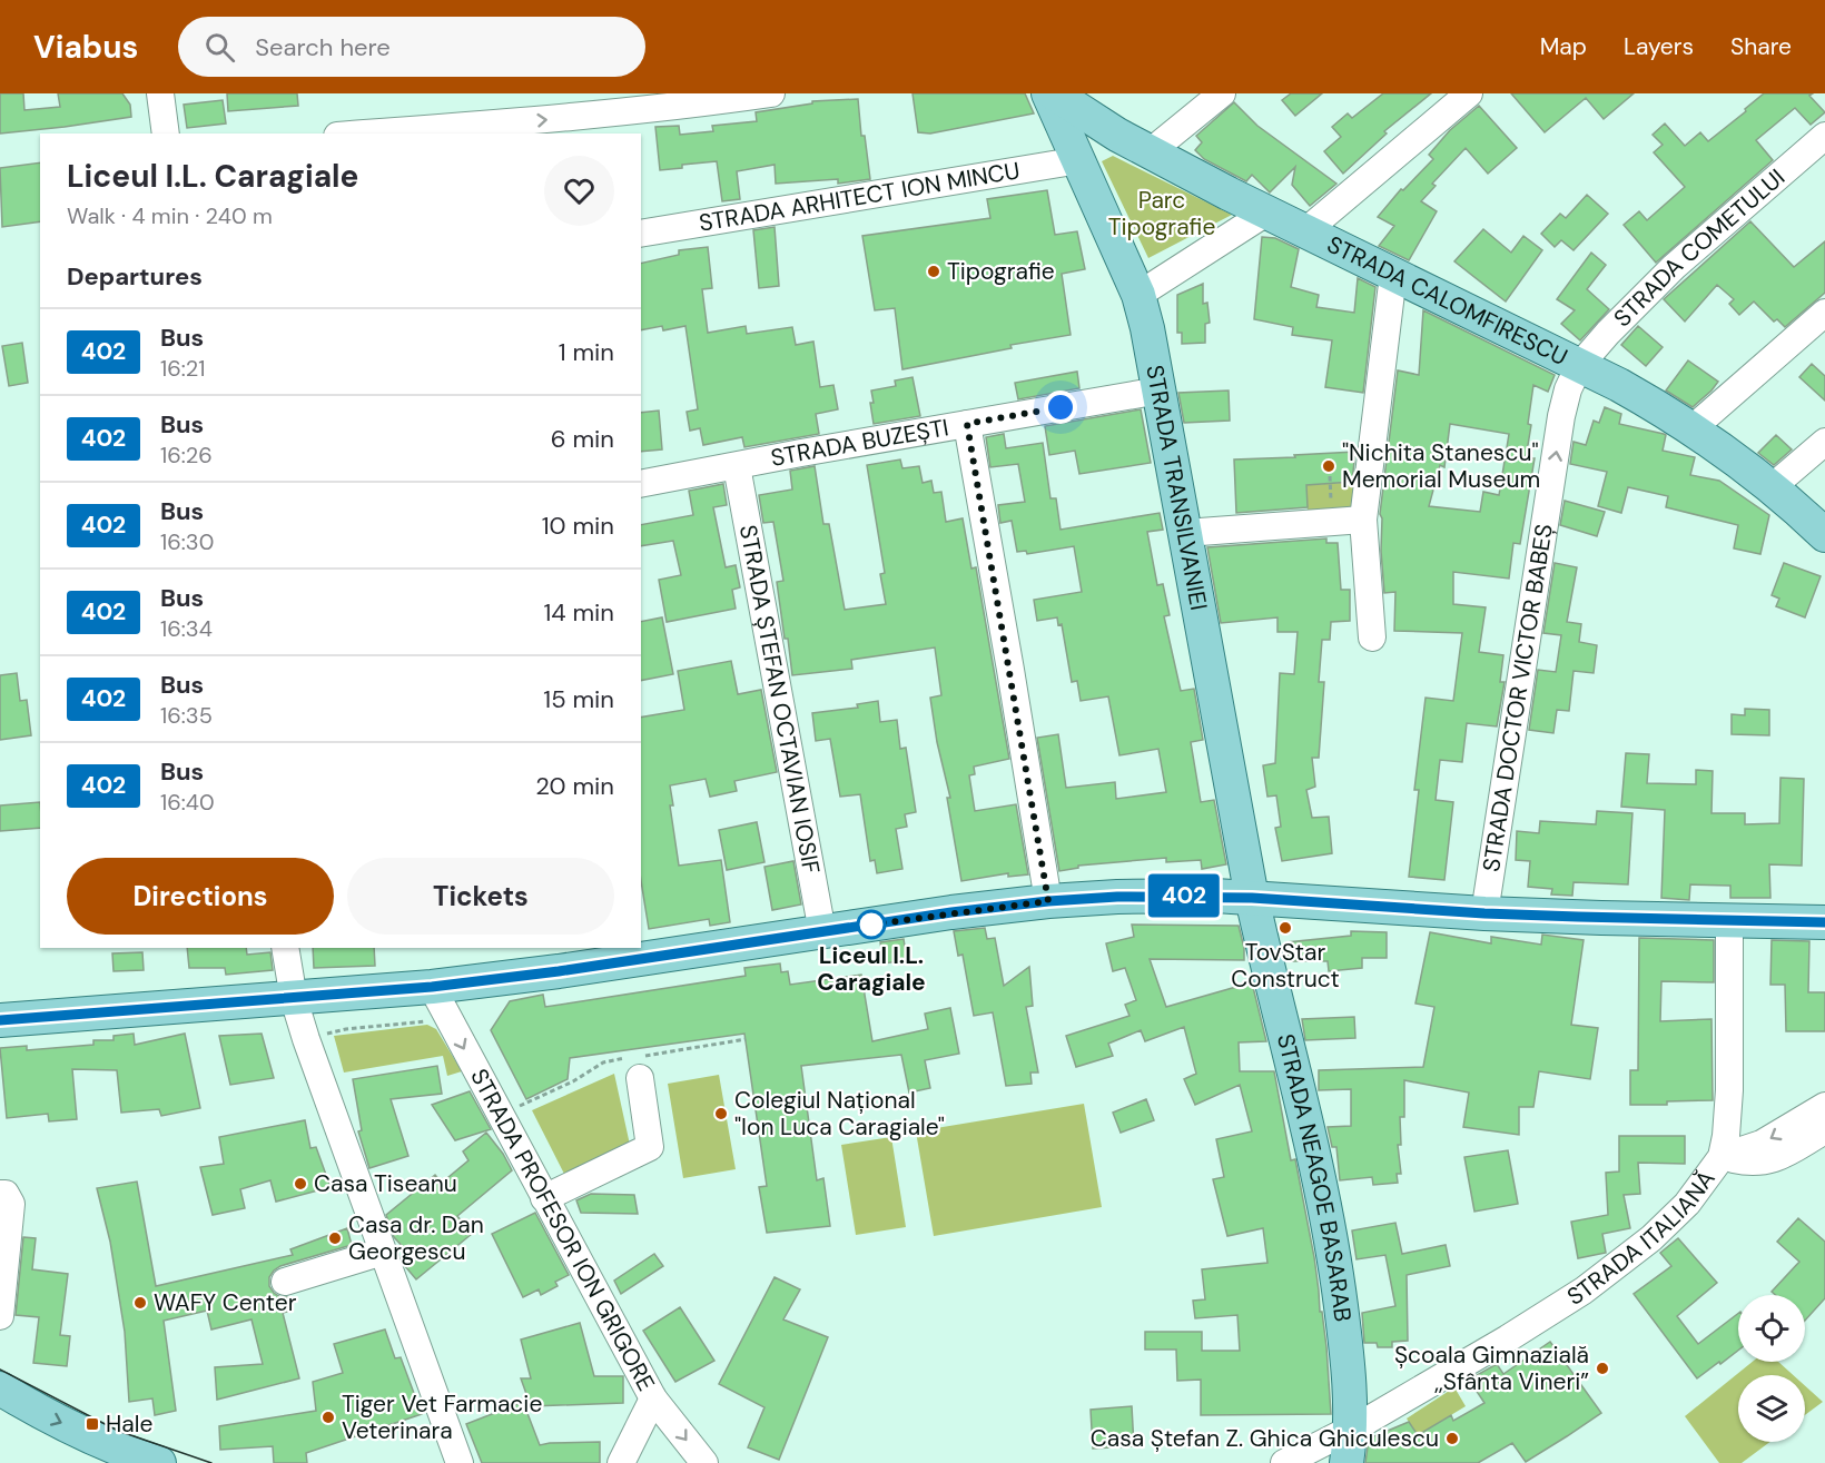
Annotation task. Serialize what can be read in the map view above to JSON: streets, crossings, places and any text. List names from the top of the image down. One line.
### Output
{"streets":{"main road":["STRADA CALOMFIRESCU","STRADA TRANSILVANIEI","STRADA NEAGOE BASARAB"],"street":["STRADA ARHITECT ION MINCU","STRADA COMETULUI","STRADA BUZEȘTI","STRADA DOCTOR VICTOR BABEȘ","STRADA ȘTEFAN OCTAVIAN IOSIF","STRADA PROFESOR ION GRIGORE","STRADA ITALIANĂ"]},"crossings":[["STRADA ARHITECT ION MINCU","STRADA TRANSILVANIEI"],["STRADA COMETULUI","STRADA CALOMFIRESCU"],["STRADA COMETULUI","STRADA DOCTOR VICTOR BABEȘ"],["STRADA CALOMFIRESCU","STRADA DOCTOR VICTOR BABEȘ"],["STRADA BUZEȘTI","STRADA TRANSILVANIEI"],["STRADA BUZEȘTI","STRADA ȘTEFAN OCTAVIAN IOSIF"],["STRADA TRANSILVANIEI","STRADA NEAGOE BASARAB"],["STRADA NEAGOE BASARAB","STRADA ITALIANĂ"]],"parks":["Parc Tipografie"],"places":{"other":["Tipografie","\"Nichita Stanescu\" Memorial Museum","Liceul I.L. Caragiale","TovStar Construct","Colegiul Național \"Ion Luca Caragiale\"","Casa Tiseanu","Casa dr. Dan Georgescu","WAFY Center","Școala Gimnazială ,,Sfânta Vineri”","Tiger Vet Farmacie Veterinara","Casa Ștefan Z. Ghica Ghiculescu"],"transit":["Hale"]},"lines":["bus line 402"],"page":{"header":"Viabus","search":"Search here","nav":["Map","Layers","Share"],"on_map":"402","heading":[["Liceul I.L. Caragiale","Walk · 4 min · 240 m"],"Departures"],"list":[{"mark":"402","name":"Bus","note":"16:21","value":"1 min"},{"mark":"402","name":"Bus","note":"16:26","value":"6 min"},{"mark":"402","name":"Bus","note":"16:30","value":"10 min"},{"mark":"402","name":"Bus","note":"16:34","value":"14 min"},{"mark":"402","name":"Bus","note":"16:35","value":"15 min"},{"mark":"402","name":"Bus","note":"16:40","value":"20 min"}],"buttons":["Directions","Tickets"]}}
